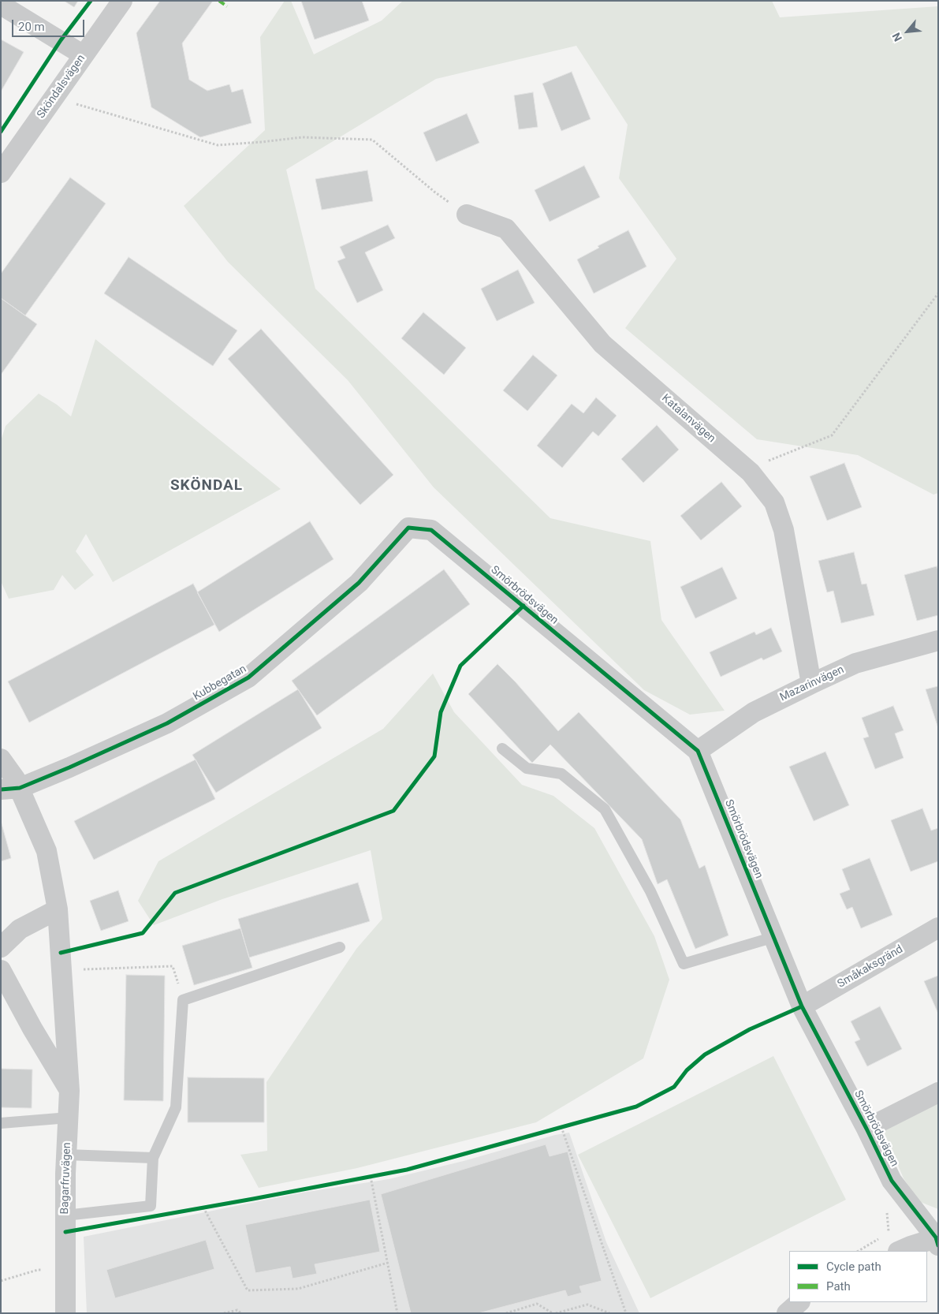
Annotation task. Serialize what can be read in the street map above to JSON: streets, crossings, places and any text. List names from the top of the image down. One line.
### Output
{"streets":{"street":["Sköndalsvägen","Katalanvägen","Smörbrödsvägen","Kubbegatan","Mazarinvägen","Småkaksgränd","Bagarfruvägen"]},"crossings":[["Katalanvägen","Mazarinvägen"],["Smörbrödsvägen","Kubbegatan"],["Smörbrödsvägen","Mazarinvägen"],["Smörbrödsvägen","Småkaksgränd"],["Kubbegatan","Bagarfruvägen"]],"districts":["SKÖNDAL"],"legend":["Cycle path","Path"],"scale_bar":"20 m","north":"bottom left"}
